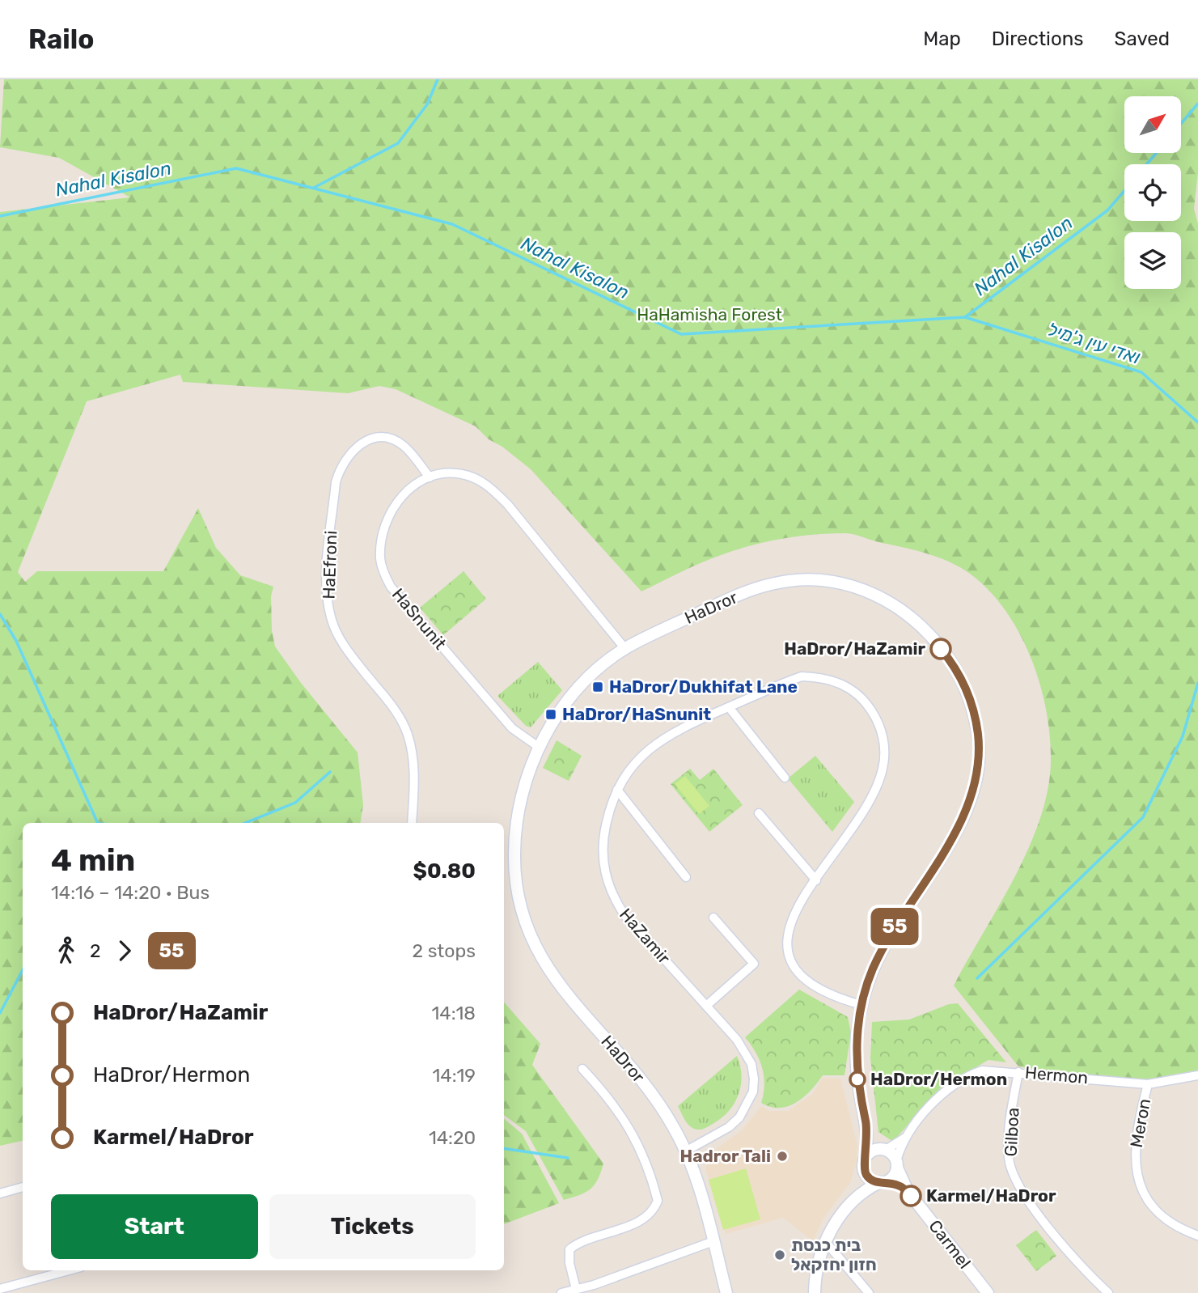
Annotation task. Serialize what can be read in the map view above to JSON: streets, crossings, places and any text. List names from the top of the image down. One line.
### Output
{"streets":{"street":["HaEfroni","HaDror","HaSnunit","HaZamir","Hermon","Meron","Gilboa","Carmel"]},"crossings":[["HaEfroni","HaSnunit"],["HaDror","HaSnunit"],["HaDror","HaZamir"],["HaDror","Hermon"],["HaDror","Carmel"],["Hermon","Meron"],["Hermon","Gilboa"],["Hermon","Carmel"]],"water":["Nahal Kisalon","ואדי עין ג'מיל"],"parks":["HaHamisha Forest"],"places":{"other":["HaDror/HaZamir","HaDror/Hermon","Hadror Tali","Karmel/HaDror","בית כנסת חזון יחזקאל"],"transit":["HaDror/Dukhifat Lane","HaDror/HaSnunit"]},"lines":["bus line 55"],"north":"top right","page":{"header":"Railo","nav":["Map","Directions","Saved"],"on_map":"55","heading":["4 min","14:16 – 14:20 · Bus","$0.80"],"legs":["2","55","2 stops"],"list":[{"name":"HaDror/HaZamir","value":"14:18"},{"name":"HaDror/Hermon","value":"14:19"},{"name":"Karmel/HaDror","value":"14:20"}],"buttons":["Start","Tickets"]}}
